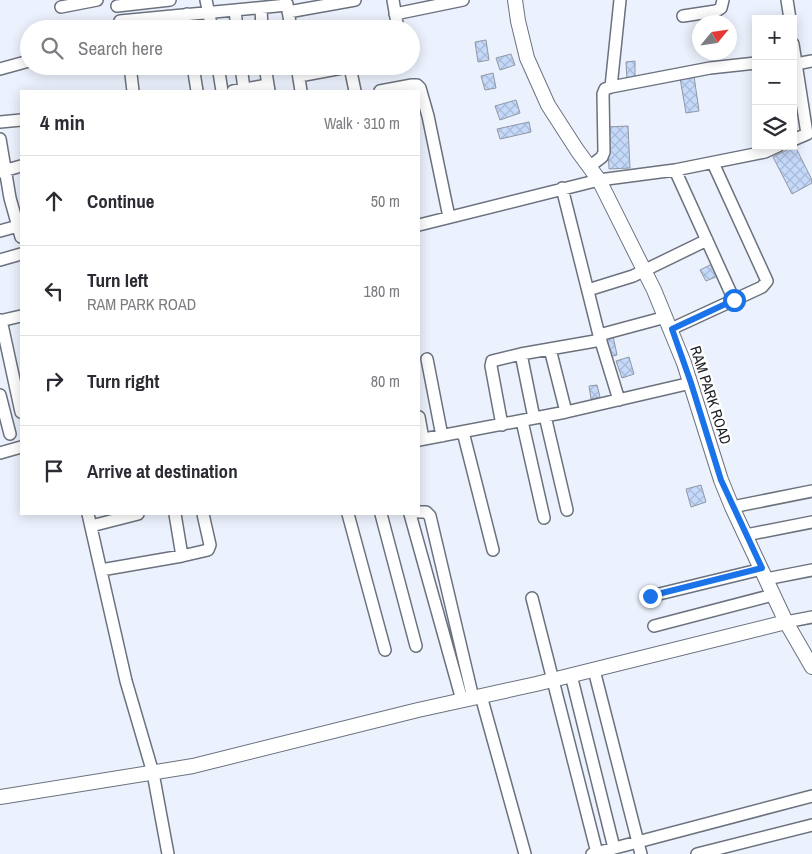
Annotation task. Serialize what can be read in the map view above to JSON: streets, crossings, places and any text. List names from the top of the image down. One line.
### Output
{"streets":{"street":["RAM PARK ROAD"]},"north":"top right","page":{"map_buttons":["+","−"],"search":"Search here","heading":["4 min","Walk · 310 m"],"list":[["Continue","50 m"],["Turn left","RAM PARK ROAD","180 m"],["Turn right","80 m"],"Arrive at destination"]}}
